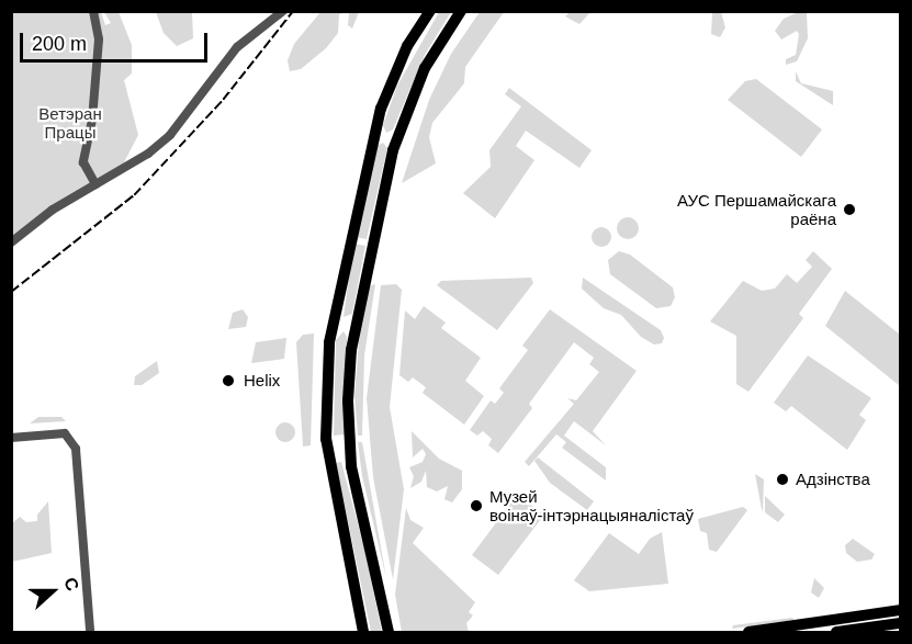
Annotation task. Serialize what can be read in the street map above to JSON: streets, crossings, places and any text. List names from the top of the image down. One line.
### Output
{"parks":["Ветэран Працы"],"places":["АУС Першамайскага раёна","Helix","Адзінства","Музей воінаў-інтэрнацыяналістаў"],"scale_bar":"200 m","north":"right"}
